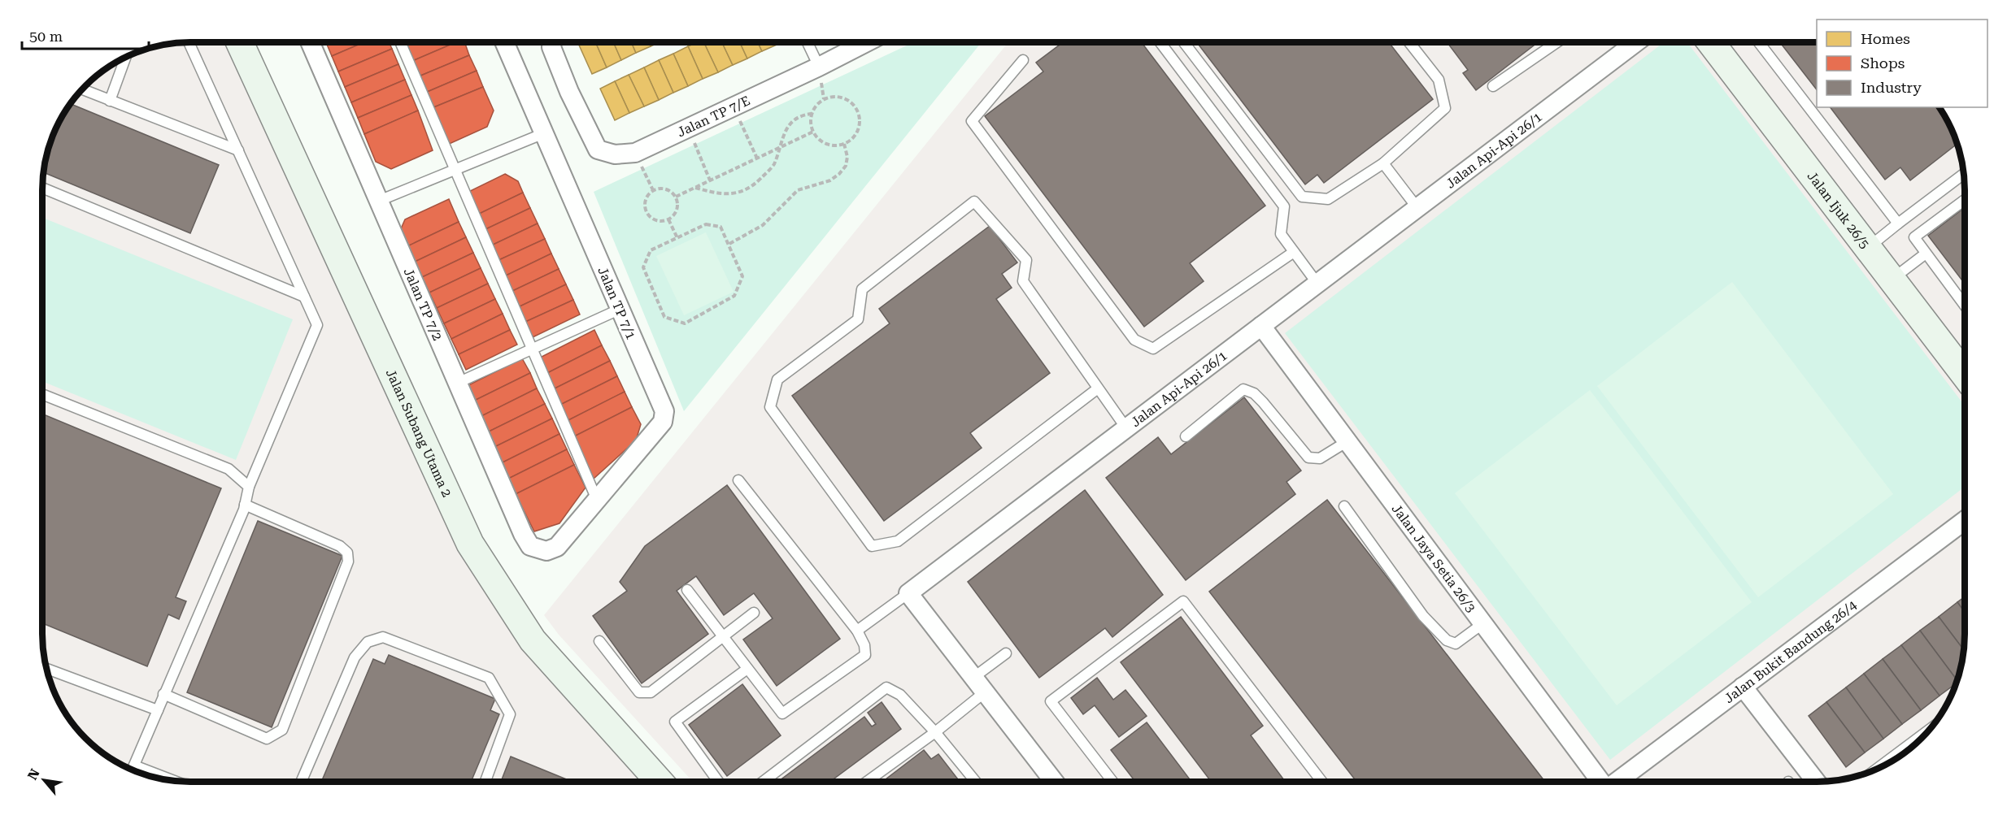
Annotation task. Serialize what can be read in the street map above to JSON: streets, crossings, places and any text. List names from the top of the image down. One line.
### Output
{"streets":{"main road":["Jalan Ijuk 26/5","Jalan Subang Utama 2"],"street":["Jalan TP 7/E","Jalan Api-Api 26/1","Jalan TP 7/1","Jalan TP 7/2","Jalan Jaya Setia 26/3","Jalan Bukit Bandung 26/4"]},"crossings":[["Jalan Api-Api 26/1","Jalan Jaya Setia 26/3"],["Jalan TP 7/1","Jalan TP 7/2"]],"legend":["Homes","Shops","Industry"],"scale_bar":"50 m","north":"top left"}
